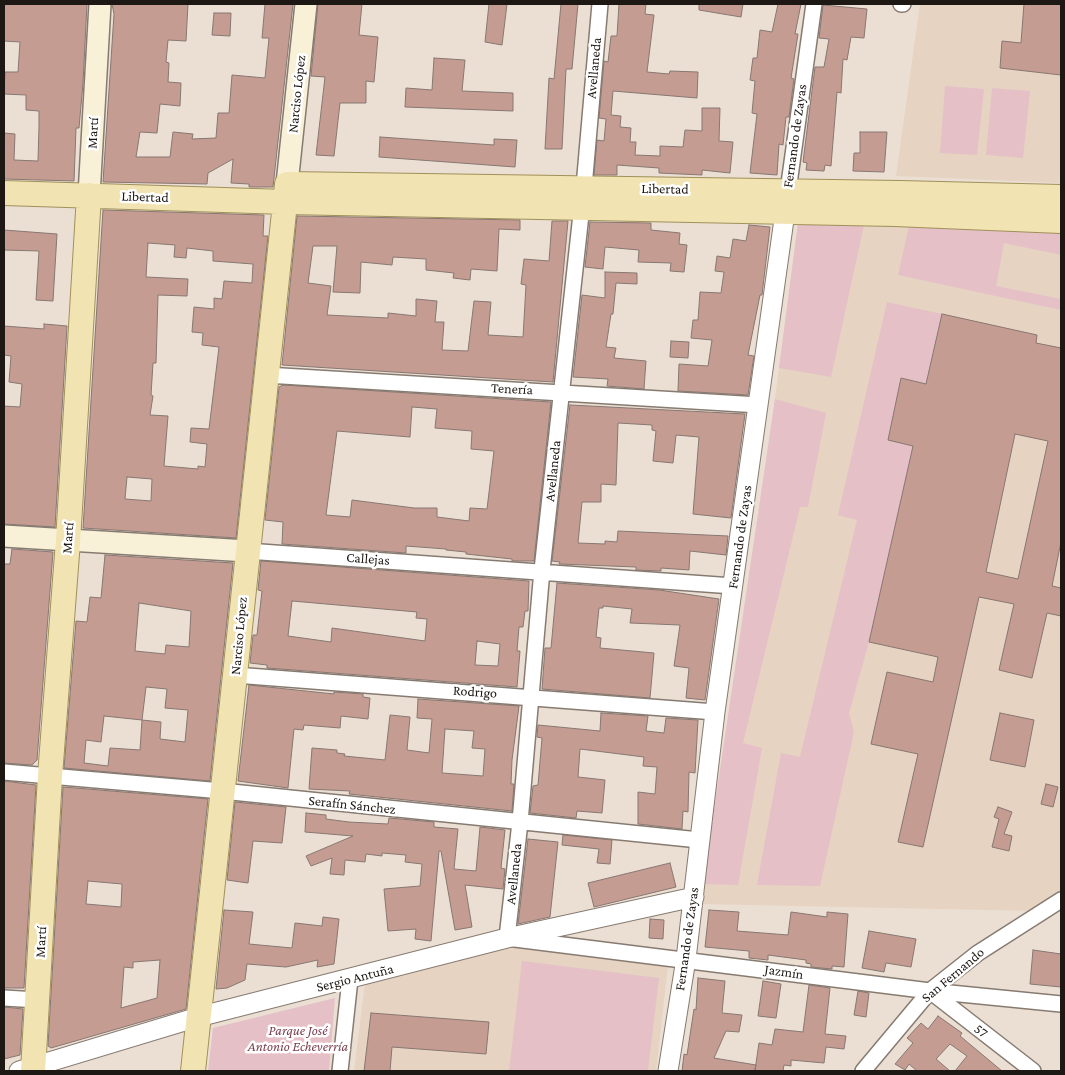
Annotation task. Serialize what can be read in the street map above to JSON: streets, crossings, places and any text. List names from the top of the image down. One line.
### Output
{"streets":{"main road":["Narciso López","Martí","Libertad","Callejas"],"street":["Avellaneda","Fernando de Zayas","Tenería","Rodrigo","Serafín Sánchez","Jazmín","San Fernando","Sergio Antuña","57"]},"crossings":[["Avellaneda","Libertad"],["Avellaneda","Tenería"],["Avellaneda","Callejas"],["Avellaneda","Rodrigo"],["Avellaneda","Serafín Sánchez"],["Avellaneda","Jazmín"],["Avellaneda","Sergio Antuña"],["Narciso López","Libertad"],["Narciso López","Tenería"],["Narciso López","Callejas"],["Narciso López","Rodrigo"],["Narciso López","Serafín Sánchez"],["Narciso López","Sergio Antuña"],["Martí","Libertad"],["Martí","Callejas"],["Martí","Serafín Sánchez"],["Martí","Sergio Antuña"],["Fernando de Zayas","Libertad"],["Fernando de Zayas","Tenería"],["Fernando de Zayas","Callejas"],["Fernando de Zayas","Rodrigo"],["Fernando de Zayas","Serafín Sánchez"],["Fernando de Zayas","Jazmín"],["Fernando de Zayas","Sergio Antuña"],["Jazmín","San Fernando"],["Jazmín","Sergio Antuña"],["Jazmín","57"],["San Fernando","57"]],"parks":["Parque José Antonio Echeverría"]}
